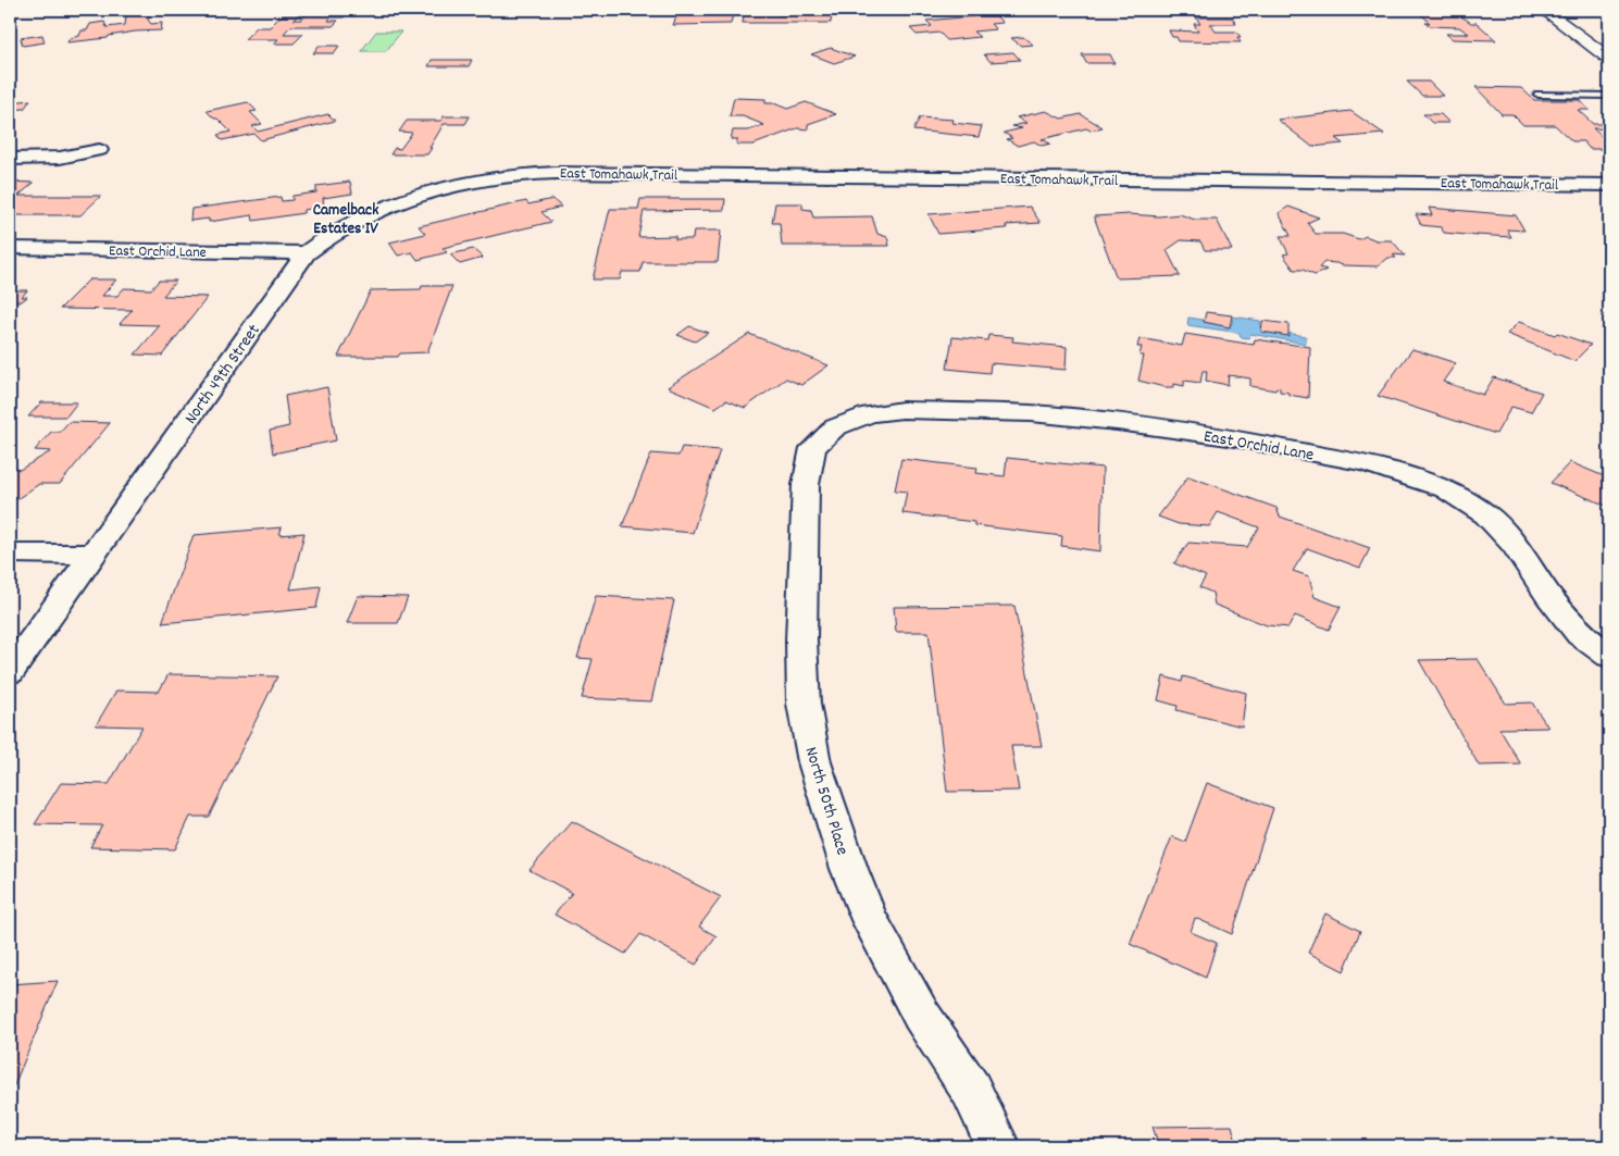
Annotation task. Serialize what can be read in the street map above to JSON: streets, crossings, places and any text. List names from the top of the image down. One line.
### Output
{"streets":{"street":["East Tomahawk Trail","East Orchid Lane","North 49th Street","North 50th Place"]},"crossings":[["East Tomahawk Trail","North 49th Street"],["East Orchid Lane","North 49th Street"],["East Orchid Lane","North 50th Place"]],"districts":["Camelback Estates IV"]}
